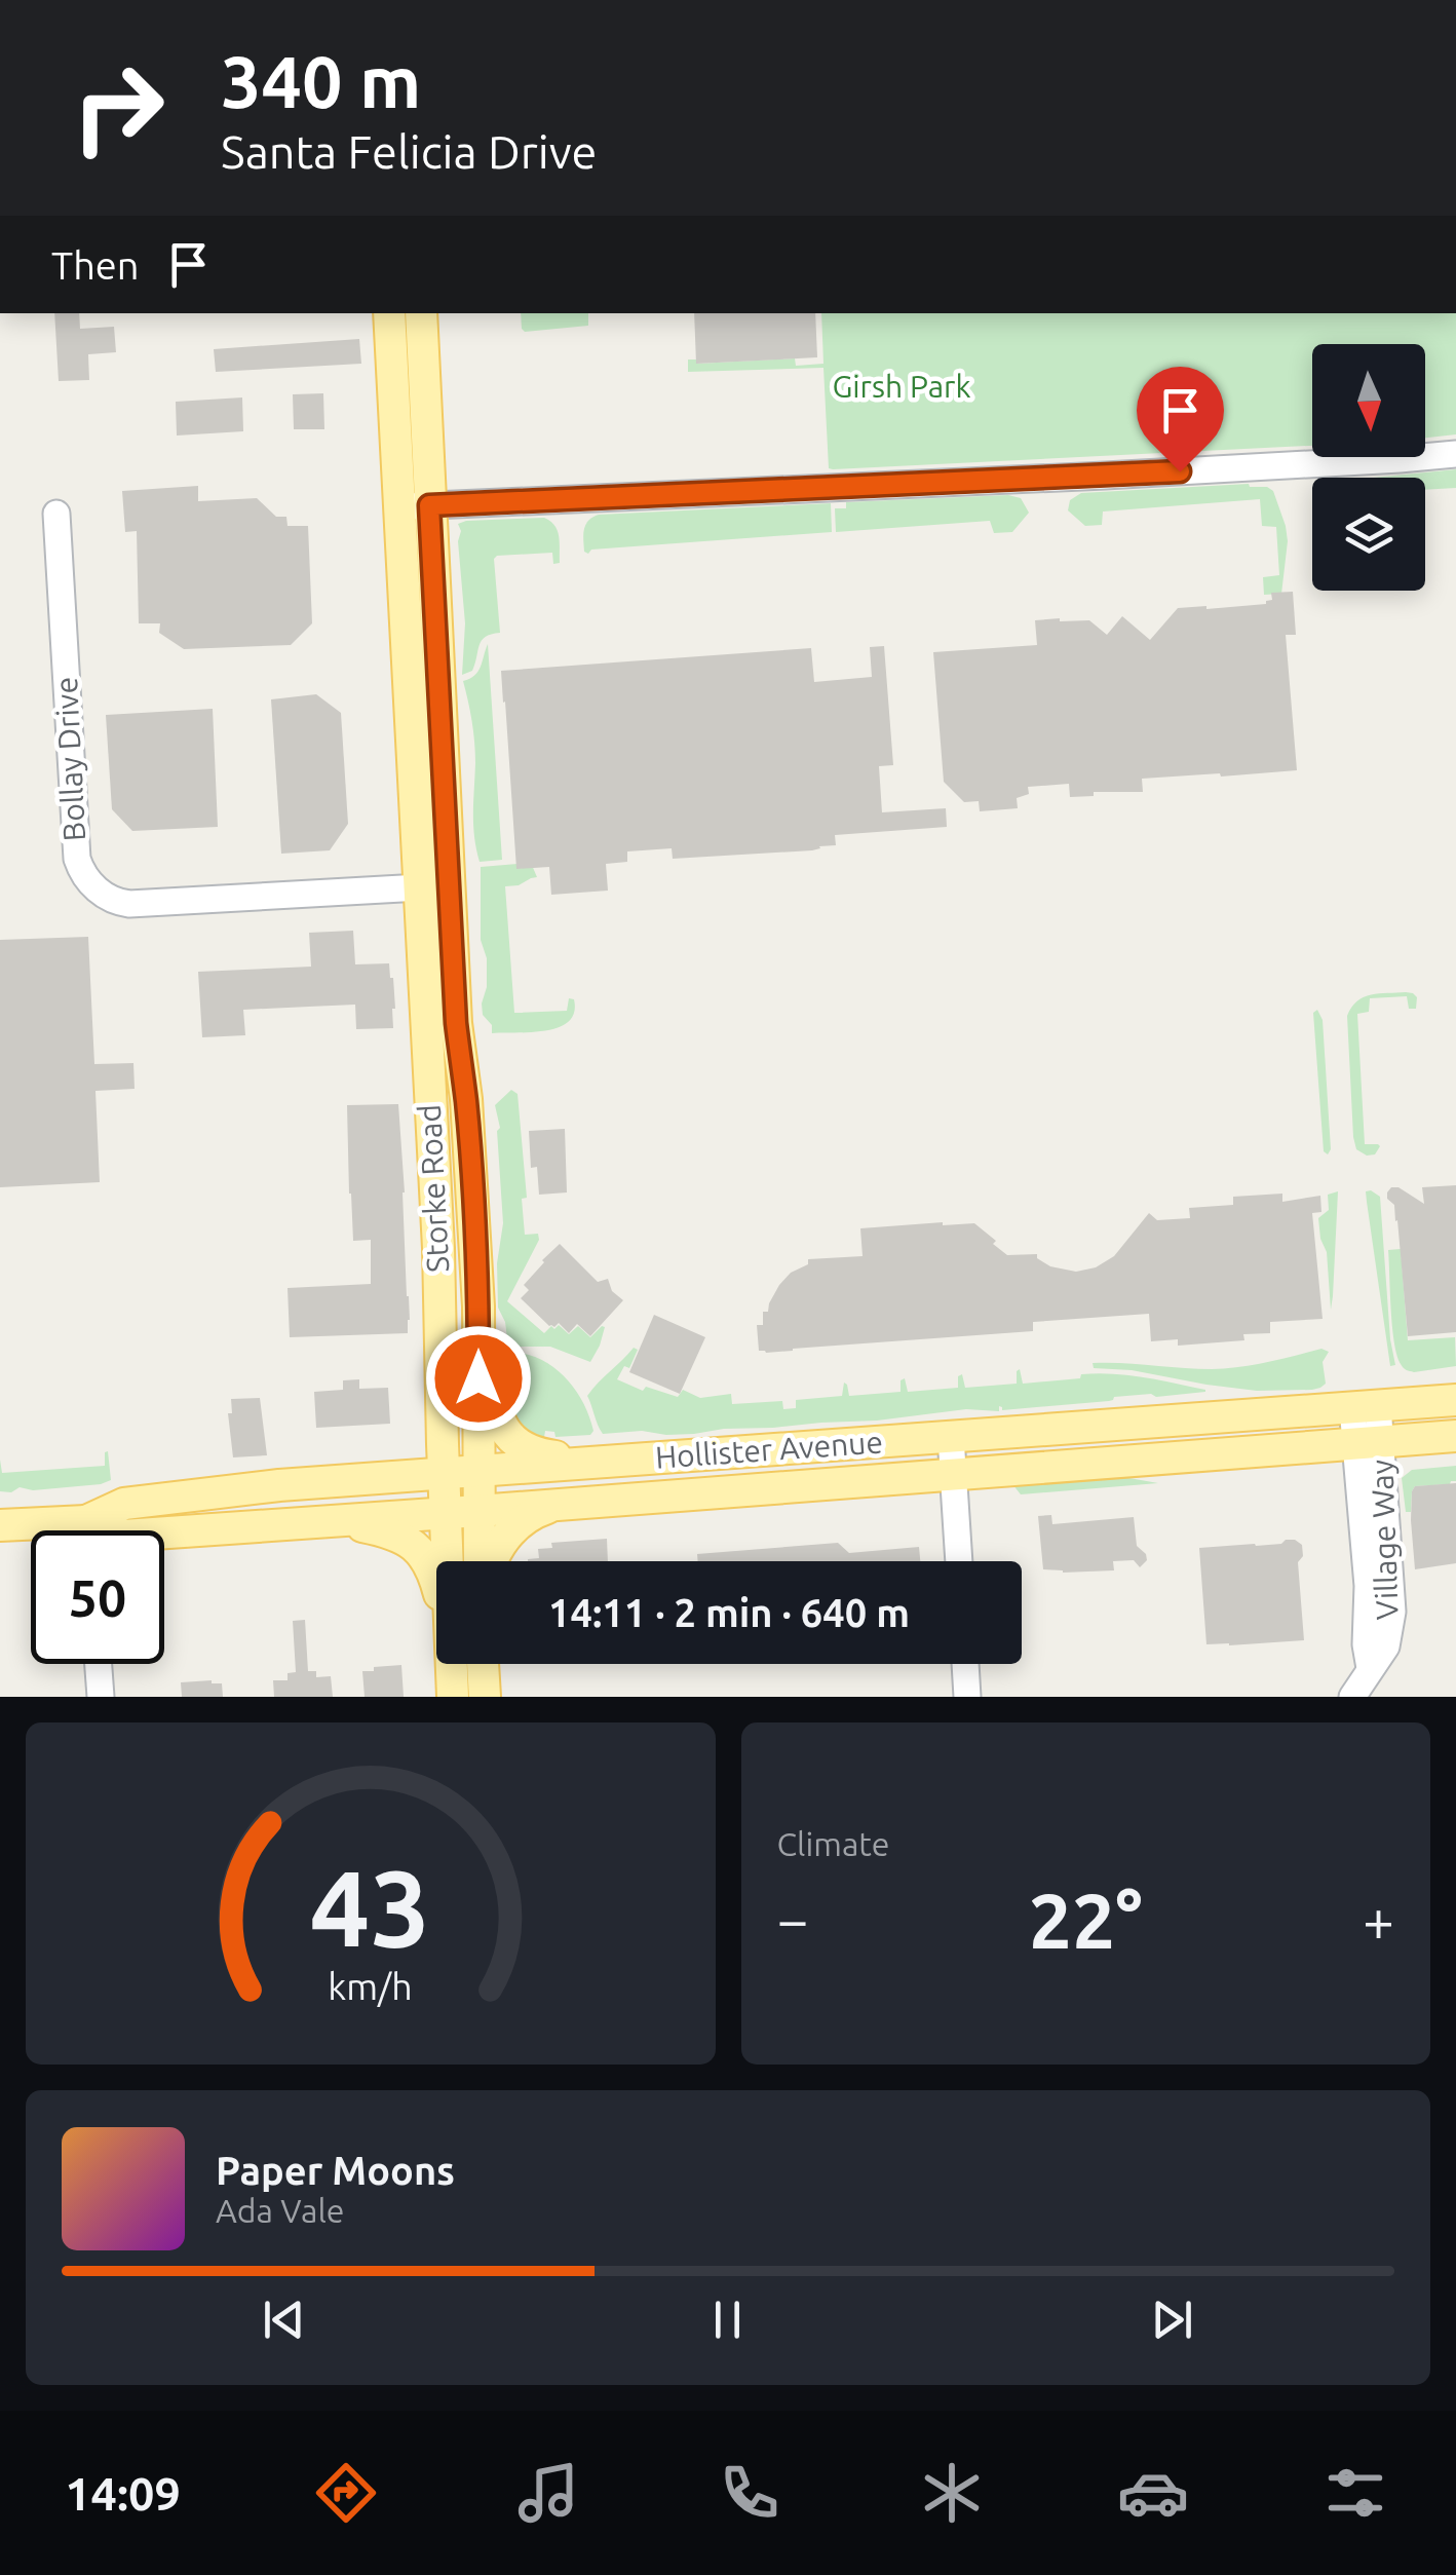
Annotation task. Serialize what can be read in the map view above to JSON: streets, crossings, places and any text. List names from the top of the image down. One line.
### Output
{"streets":{"main road":["Storke Road","Hollister Avenue"],"street":["Bollay Drive","Village Way"]},"crossings":[["Bollay Drive","Storke Road"],["Storke Road","Hollister Avenue"],["Hollister Avenue","Village Way"]],"parks":["Girsh Park"],"north":"bottom","page":{"turn":["340 m","Santa Felicia Drive"],"then":"Then","limit":"50","trip":"14:11 · 2 min · 640 m","tile":"Climate","heat":["−","22°","+"],"song":["Paper Moons","Ada Vale"],"tabs":"14:09","gauge":["43","km/h"]}}
